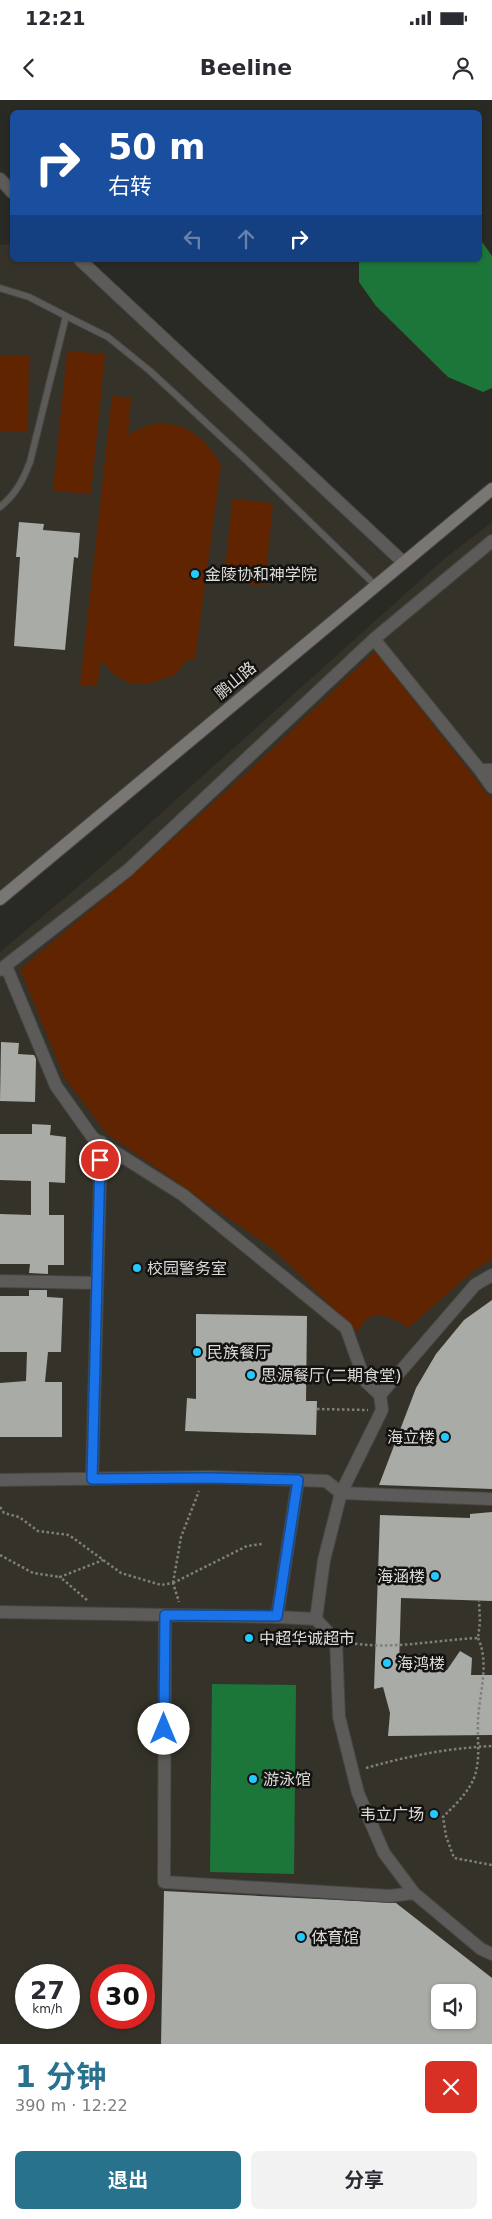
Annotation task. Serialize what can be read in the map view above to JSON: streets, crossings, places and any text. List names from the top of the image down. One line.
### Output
{"streets":{"street":["鹏山路"]},"places":["金陵协和神学院","校园警务室","民族餐厅","思源餐厅(二期食堂)","海立楼","海涵楼","中超华诚超市","海鸿楼","游泳馆","韦立广场","体育馆"],"page":{"status":"12:21","header":"Beeline","turn":["50 m","右转"],"speed":"27 km/h","limit":"30","heading":["1 分钟","390 m · 12:22"],"buttons":["退出","分享"]}}
